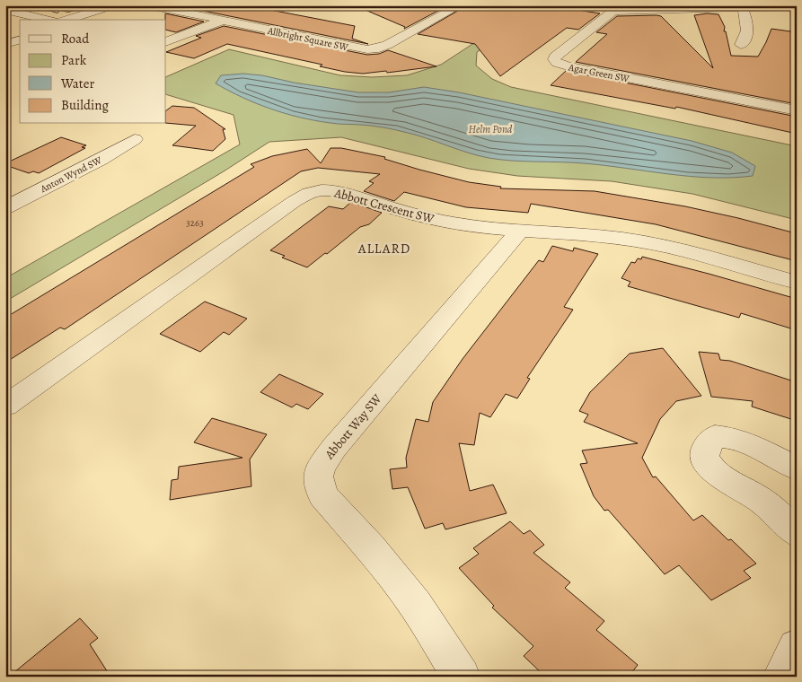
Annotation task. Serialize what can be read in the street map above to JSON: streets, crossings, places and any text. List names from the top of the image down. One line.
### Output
{"streets":{"street":["Allbright Square SW","Agar Green SW","Anton Wynd SW","Abbott Crescent SW","Abbott Way SW"]},"crossings":[["Abbott Crescent SW","Abbott Way SW"]],"districts":["ALLARD"],"water":["Helm Pond"],"house_numbers":["3263"],"legend":["Road","Park","Water","Building"]}
